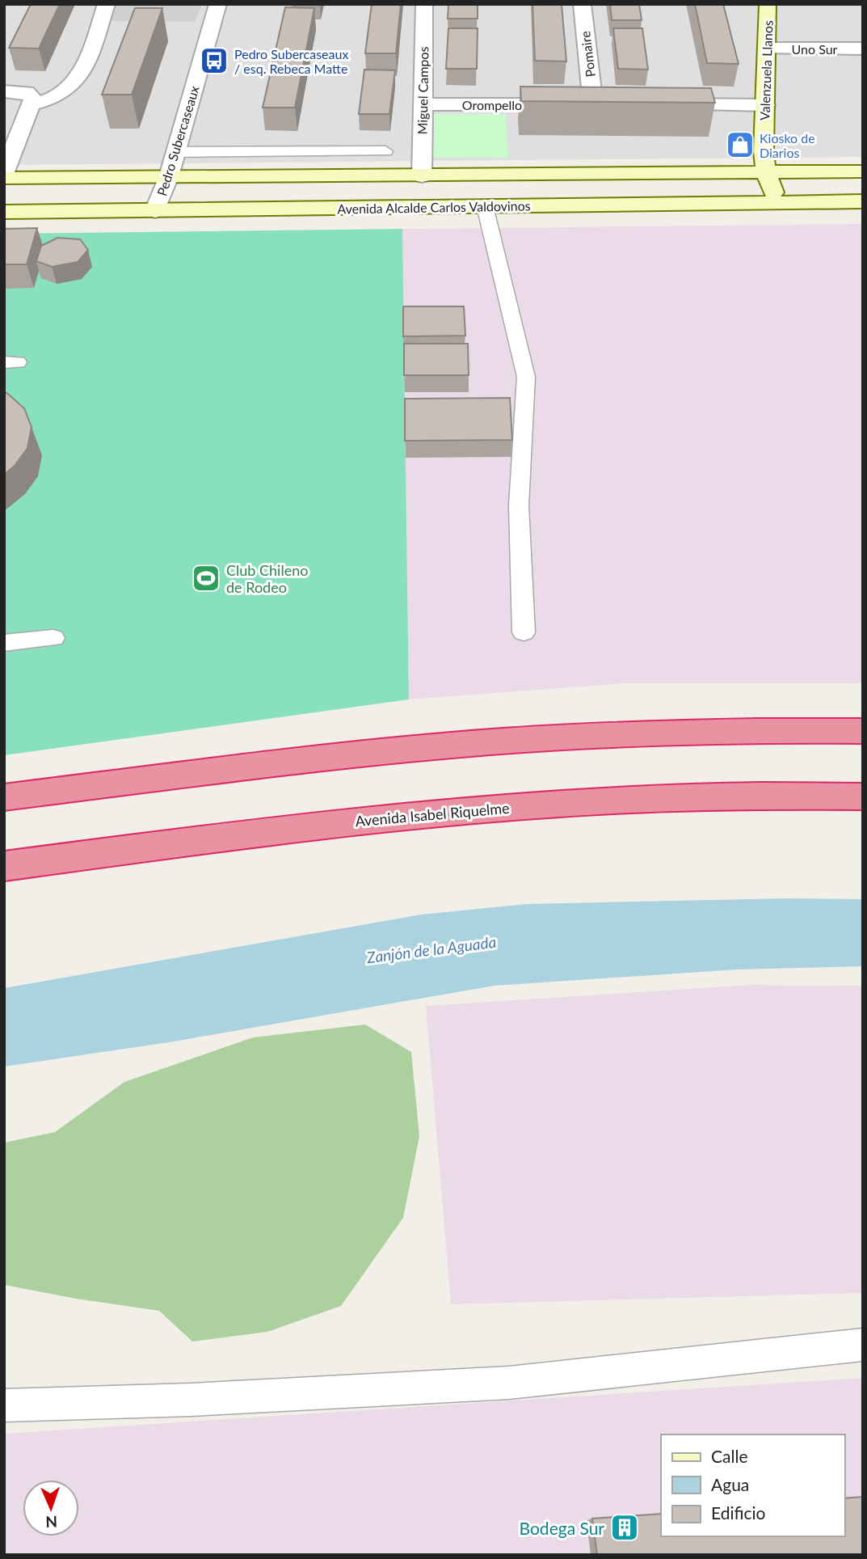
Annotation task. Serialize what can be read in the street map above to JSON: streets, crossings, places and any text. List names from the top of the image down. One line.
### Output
{"streets":{"highway":["Avenida Isabel Riquelme"],"main road":["Valenzuela Llanos","Avenida Alcalde Carlos Valdovinos"],"street":["Uno Sur","Pomaire","Miguel Campos","Orompello","Pedro Subercaseaux"]},"crossings":[["Uno Sur","Valenzuela Llanos"],["Pomaire","Orompello"],["Valenzuela Llanos","Avenida Alcalde Carlos Valdovinos"],["Miguel Campos","Orompello"],["Pedro Subercaseaux","Avenida Alcalde Carlos Valdovinos"]],"water":["Zanjón de la Aguada"],"places":{"bus stop":["Pedro Subercaseaux / esq. Rebeca Matte"],"shop":["Kiosko de Diarios"],"sports":["Club Chileno de Rodeo"],"building":["Bodega Sur"]},"legend":["Calle","Agua","Edificio"],"north":"bottom"}
